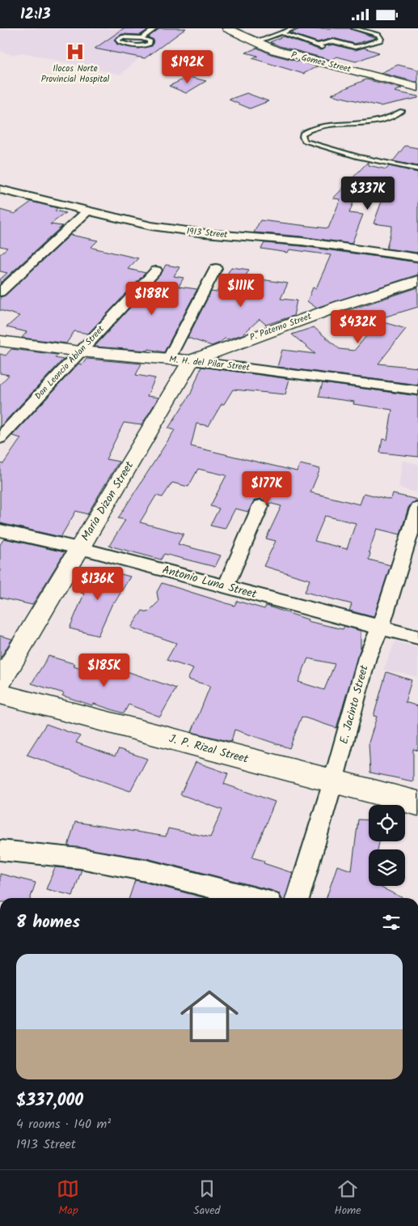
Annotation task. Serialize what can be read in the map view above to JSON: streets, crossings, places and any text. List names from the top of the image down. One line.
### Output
{"streets":{"main road":["P. Gomez Street","P. Paterno Street","M. H. del Pilar Street","Maria Dizon Street","J. P. Rizal Street"],"street":["1913 Street","Don Leoncio Ablan Street","Antonio Luna Street","E. Jacinto Street"]},"crossings":[["P. Paterno Street","M. H. del Pilar Street"],["P. Paterno Street","Maria Dizon Street"],["Don Leoncio Ablan Street","M. H. del Pilar Street"],["M. H. del Pilar Street","Maria Dizon Street"],["Maria Dizon Street","Antonio Luna Street"],["Antonio Luna Street","E. Jacinto Street"],["E. Jacinto Street","J. P. Rizal Street"]],"places":{"hospital":["Ilocos Norte Provincial Hospital"]},"page":{"status":"12:13","price":["$192K","$337K","$111K","$188K","$432K","$177K","$136K","$185K"],"heading":"8 homes","list":[{"name":"$337,000","note":"4 rooms · 140 m² · 1913 Street"}],"tabs":["Map","Saved","Home"]}}
